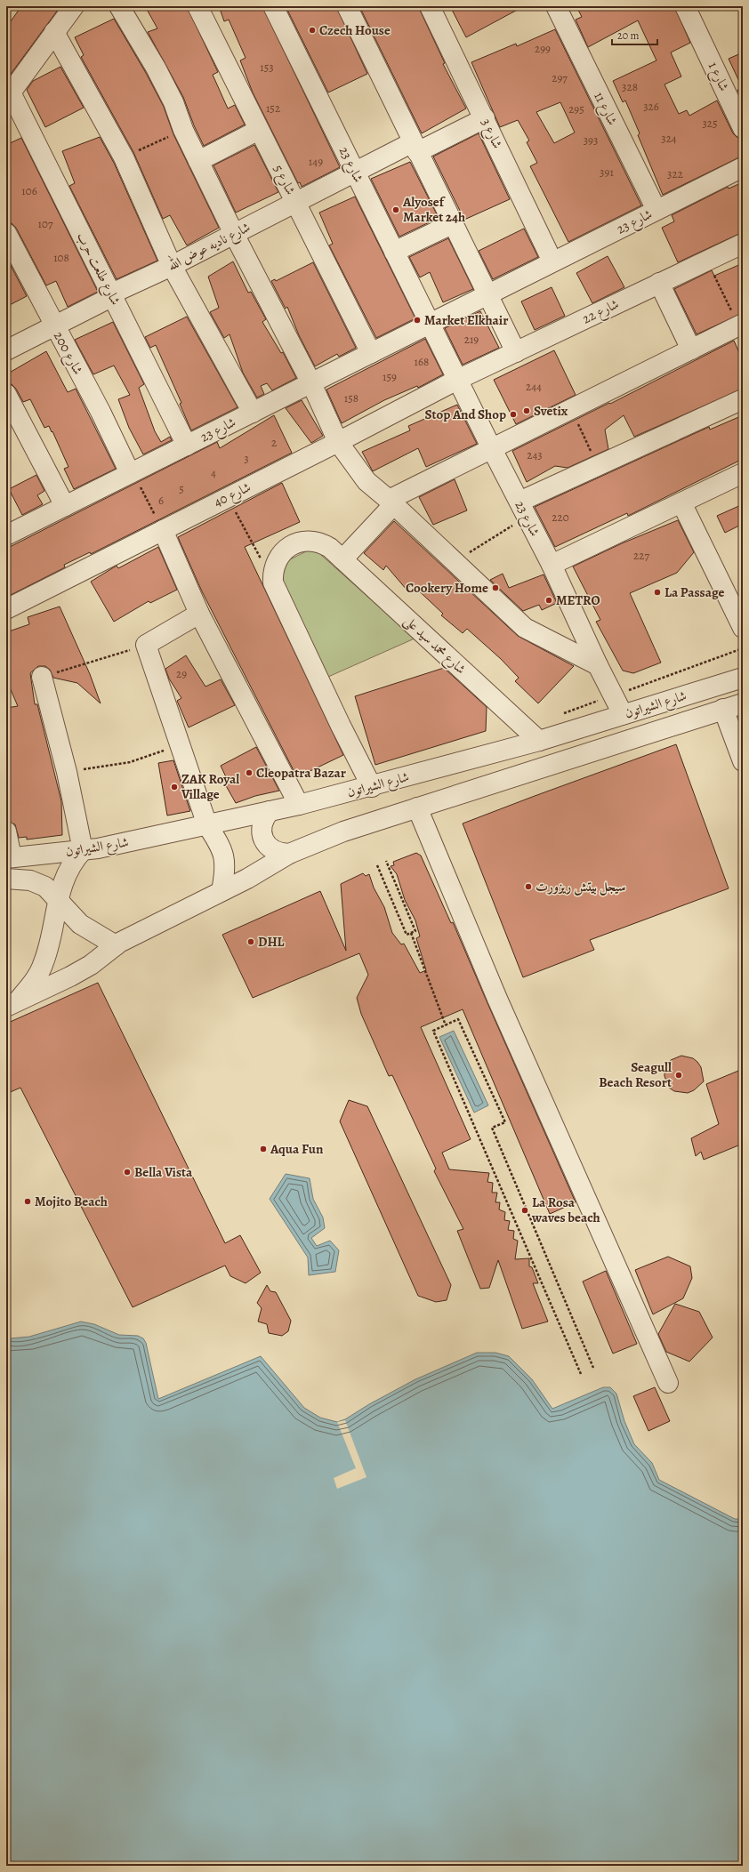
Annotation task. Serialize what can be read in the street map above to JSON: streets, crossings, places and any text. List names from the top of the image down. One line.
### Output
{"streets":{"street":["شارع 1","شارع 11","شارع 3","شارع 23","شارع 5","شارع ناديه عوض الله","شارع طلعت حرب","شارع 22","شارع 200","شارع 40","شارع محمد سيد على","شارع الشيراتون"]},"crossings":[["شارع 11","شارع 23"],["شارع 3","شارع 23"],["شارع 3","شارع ناديه عوض الله"],["شارع 23","شارع 5"],["شارع 23","شارع ناديه عوض الله"],["شارع 23","شارع طلعت حرب"],["شارع 23","شارع 22"],["شارع 23","شارع 200"],["شارع 23","شارع 40"],["شارع 23","شارع الشيراتون"],["شارع 5","شارع ناديه عوض الله"],["شارع ناديه عوض الله","شارع طلعت حرب"],["شارع ناديه عوض الله","شارع 200"],["شارع 22","شارع 40"],["شارع محمد سيد على","شارع الشيراتون"]],"places":["Czech House","Alyosef Market 24h","Market Elkhair","Svetix","Stop And Shop","Cookery Home","La Passage","METRO","Cleopatra Bazar","ZAK Royal Village","سيجل بيتش ريزورت","DHL","Seagull Beach Resort","Aqua Fun","Bella Vista","Mojito Beach","La Rosa waves beach"],"house_numbers":["299","153","297","328","326","152","295","325","324","393","149","391","322","106","107","108","219","168","159","244","158","2","243","3","4","5","6","220","227","29"],"scale_bar":"20 m"}
